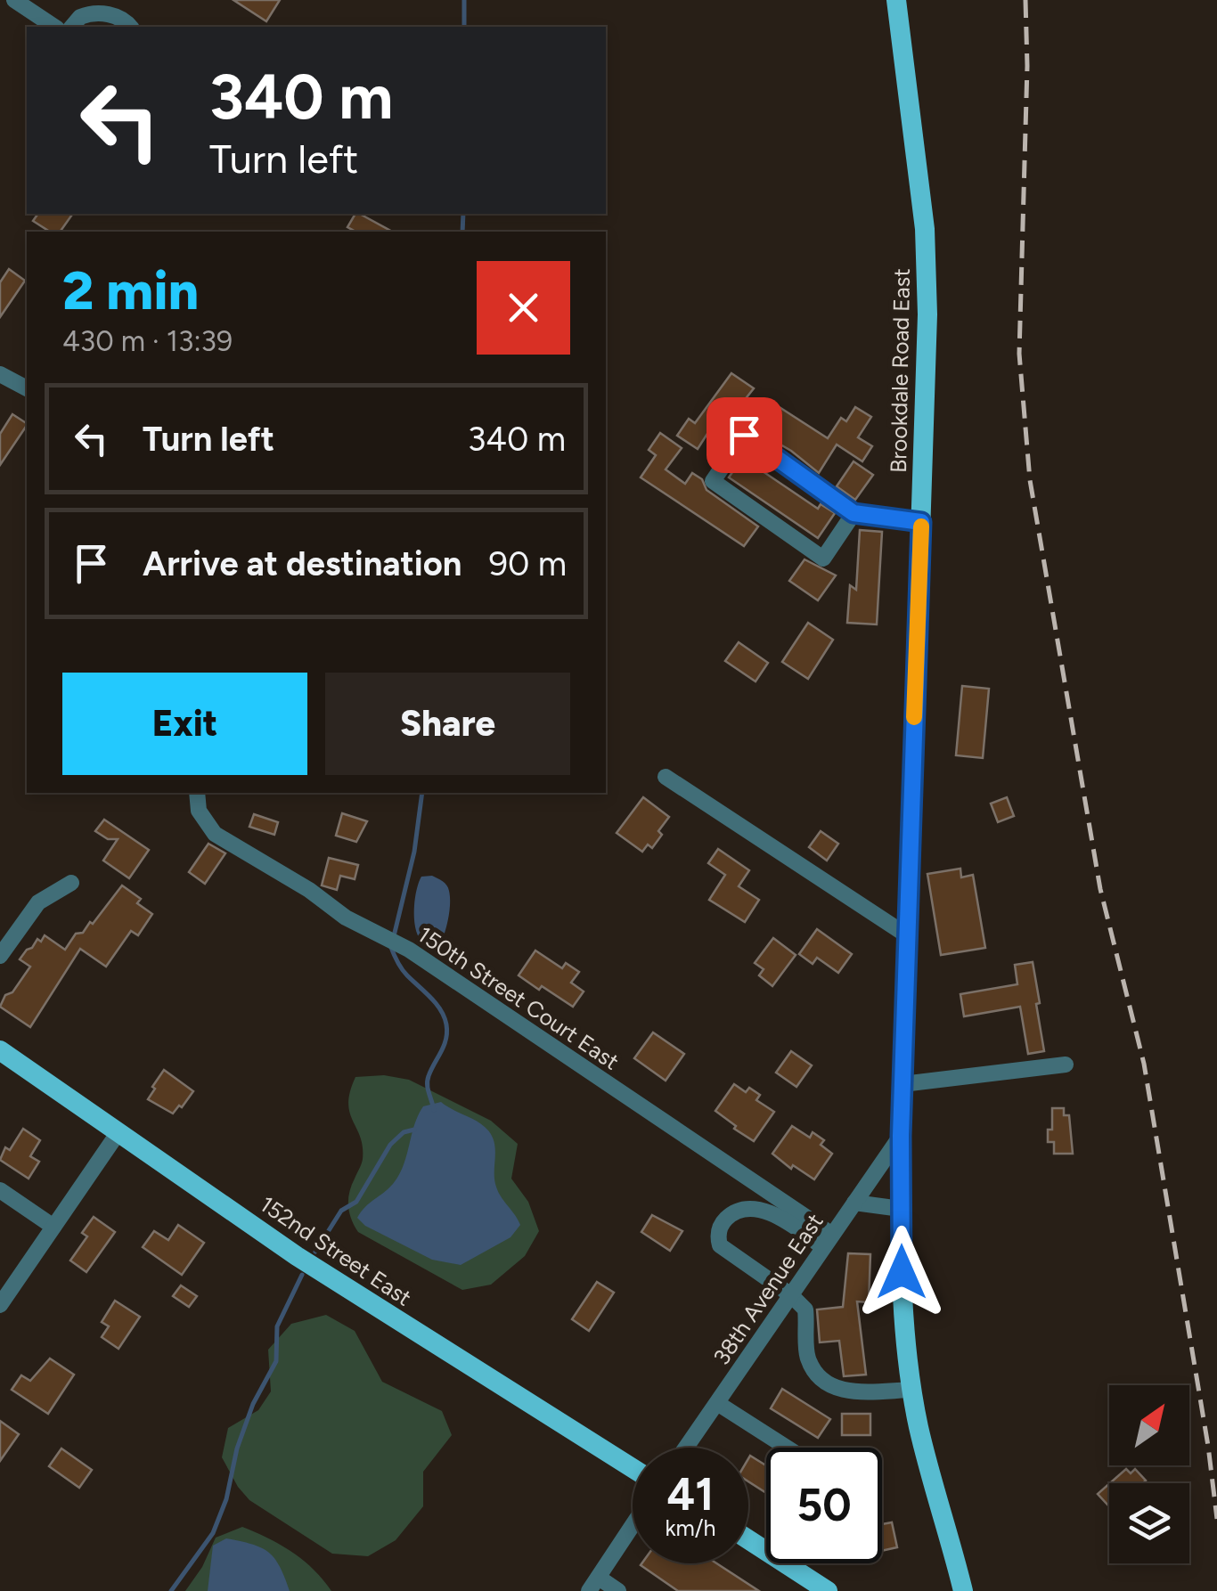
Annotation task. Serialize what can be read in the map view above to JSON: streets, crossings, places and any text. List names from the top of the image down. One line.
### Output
{"streets":{"main road":["Brookdale Road East","152nd Street East"],"street":["150th Street Court East","38th Avenue East"]},"crossings":[["Brookdale Road East","38th Avenue East"],["150th Street Court East","38th Avenue East"]],"north":"top right","page":{"turn":["340 m","Turn left"],"heading":["2 min","430 m · 13:39"],"list":[{"name":"Turn left","value":"340 m"},{"name":"Arrive at destination","value":"90 m"}],"buttons":["Exit","Share"],"speed":"41 km/h","limit":"50"}}
